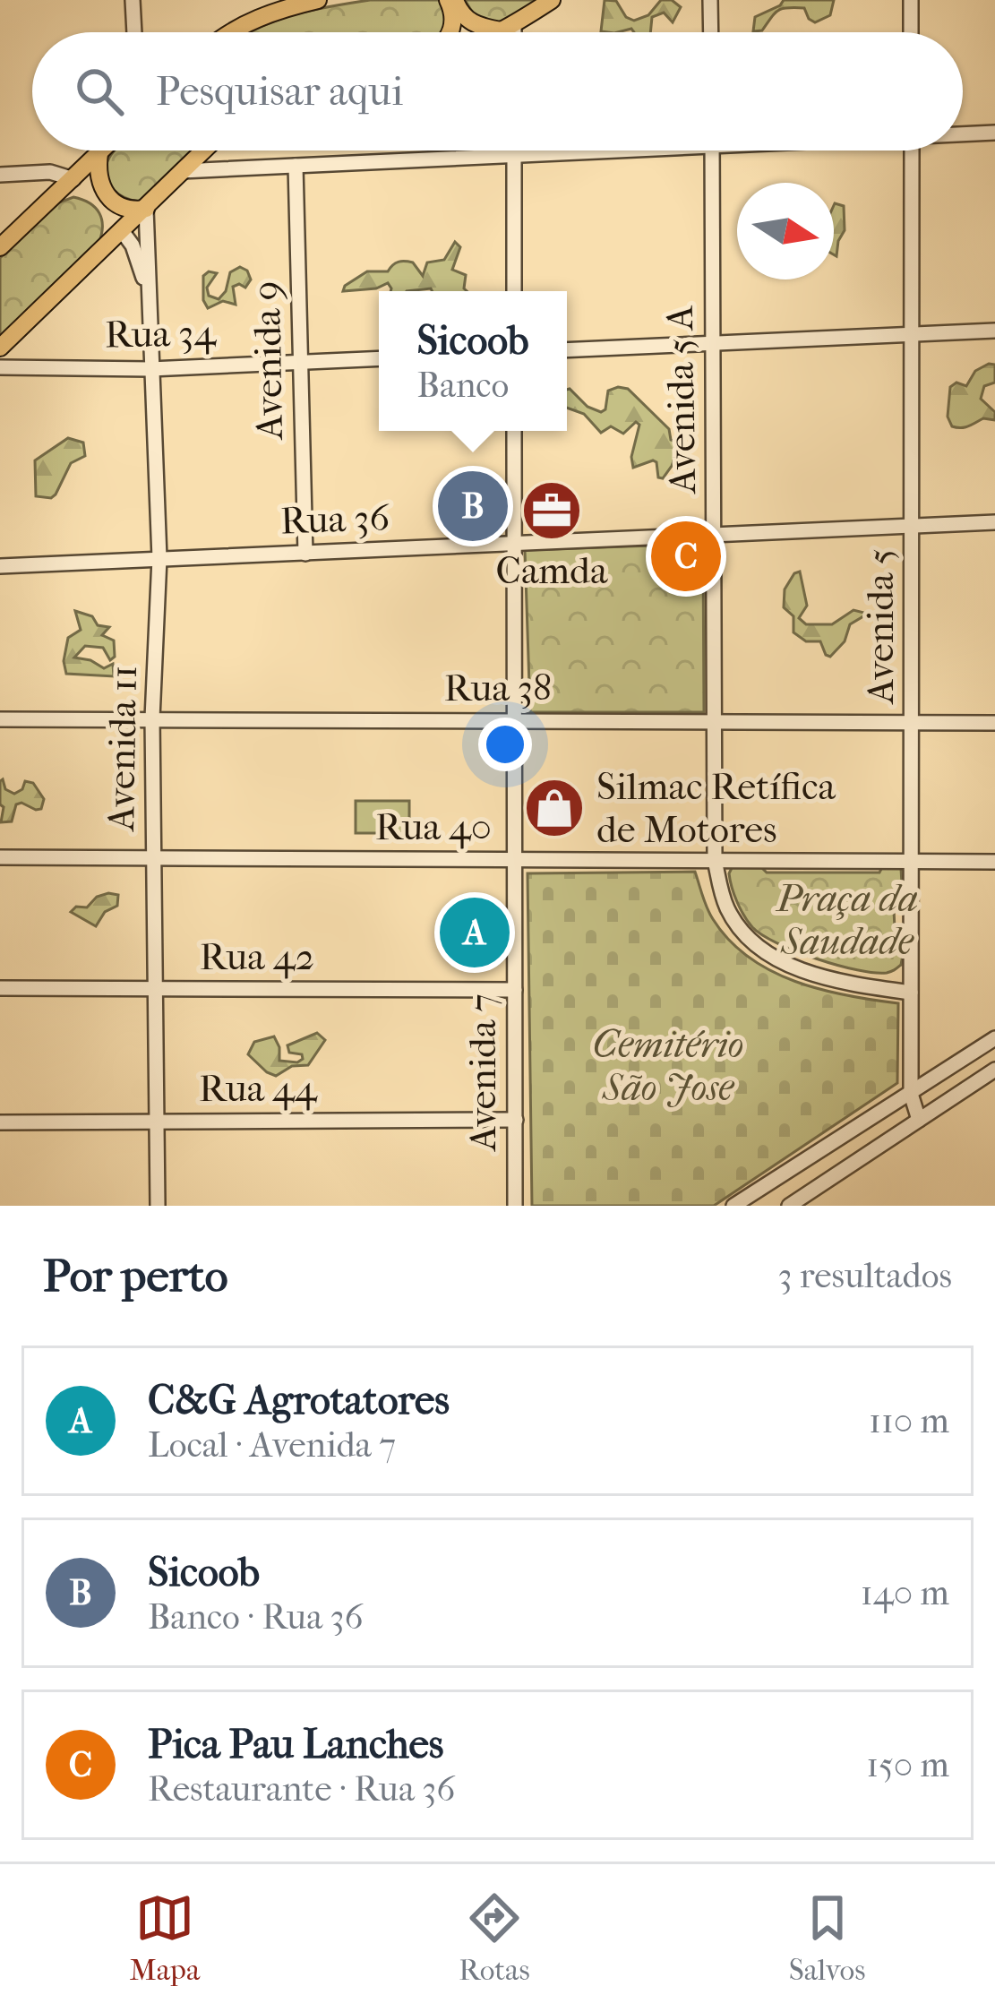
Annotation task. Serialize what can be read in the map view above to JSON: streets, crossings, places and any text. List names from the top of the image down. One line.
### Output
{"streets":{"street":["Rua 34","Avenida 9","Avenida 5 A","Rua 36","Avenida 5","Rua 38","Avenida 11","Rua 40","Rua 42","Avenida 7","Rua 44"]},"crossings":[["Rua 34","Avenida 9"],["Rua 34","Avenida 11"],["Avenida 9","Rua 36"],["Avenida 5 A","Rua 36"],["Avenida 5 A","Rua 38"],["Avenida 5 A","Rua 40"],["Rua 36","Avenida 5"],["Rua 36","Avenida 11"],["Rua 36","Avenida 7"],["Avenida 5","Rua 38"],["Avenida 5","Rua 40"],["Rua 38","Avenida 11"],["Rua 38","Avenida 7"],["Avenida 11","Rua 40"],["Avenida 11","Rua 42"],["Avenida 11","Rua 44"],["Rua 40","Avenida 7"],["Rua 42","Avenida 7"],["Avenida 7","Rua 44"]],"parks":["Praça da Saudade","Cemitério São Jose"],"places":{"office":["Camda"],"shop":["Silmac Retífica de Motores"]},"north":"right","page":{"search":"Pesquisar aqui","popup":["Sicoob","Banco"],"pins":["B","C","A"],"heading":["Por perto","3 resultados"],"list":[{"mark":"A","name":"C&G Agrotatores","note":"Local · Avenida 7","value":"110 m"},{"mark":"B","name":"Sicoob","note":"Banco · Rua 36","value":"140 m"},{"mark":"C","name":"Pica Pau Lanches","note":"Restaurante · Rua 36","value":"150 m"}],"nav":["Mapa","Rotas","Salvos"]}}
